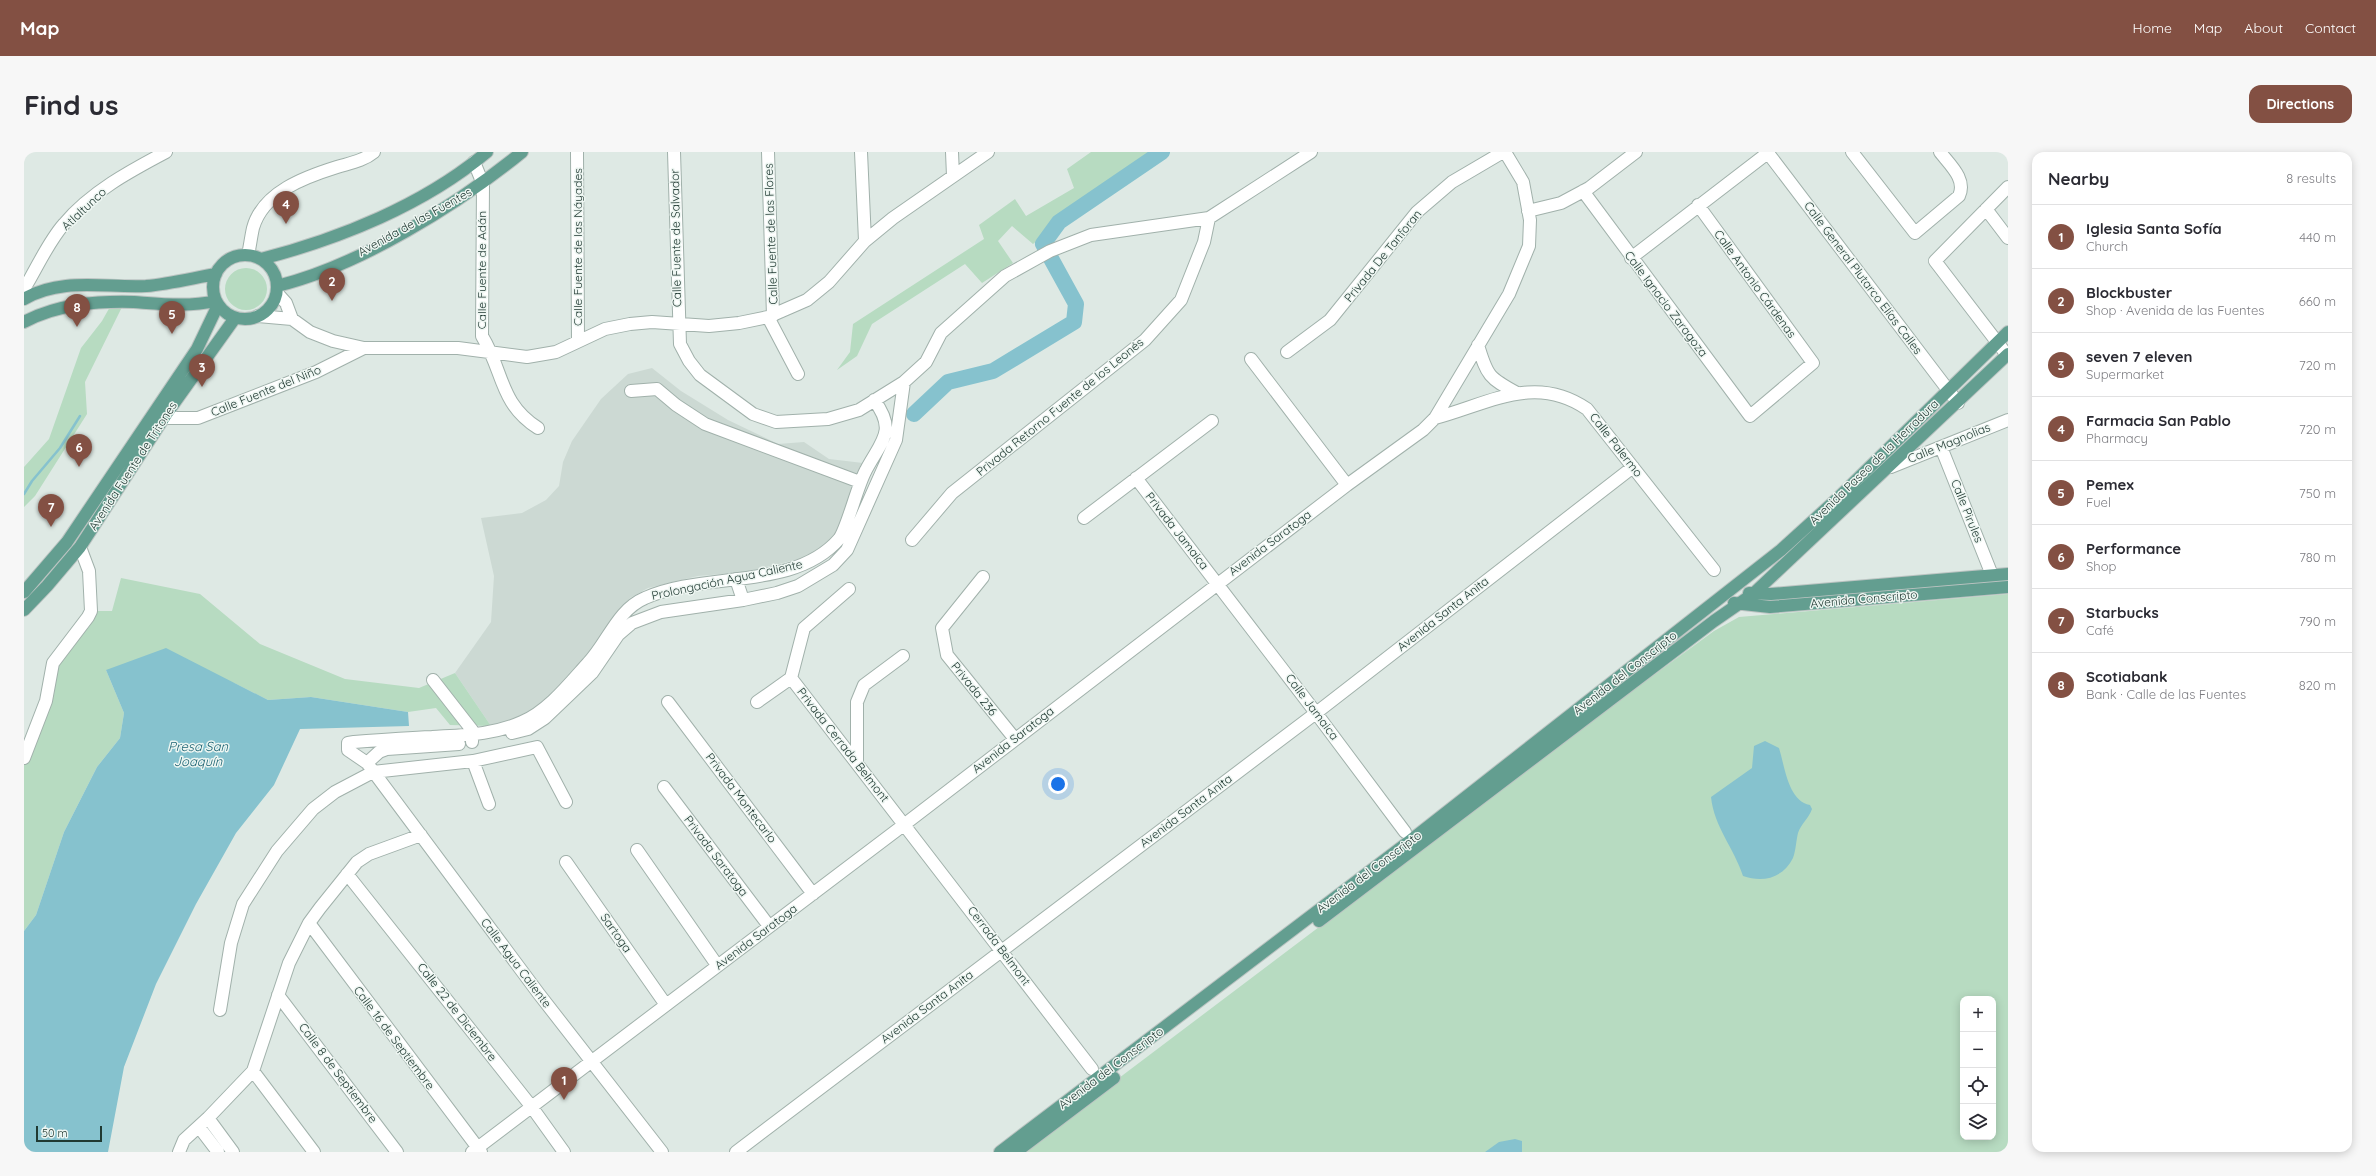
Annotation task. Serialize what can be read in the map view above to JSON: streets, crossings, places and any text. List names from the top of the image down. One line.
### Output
{"streets":{"main road":["Avenida de las Fuentes","Avenida Paseo de la Herradura","Avenida Fuente de Tritones","Avenida Conscripto","Avenida del Conscripto"],"street":["Atlaltunco","Calle Fuente de las Flores","Calle Fuente de Salvador","Calle Fuente de las Náyades","Privada De Tanforan","Calle Fuente de Adán","Calle General Plutarco Elías Calles","Calle Antonio Cárdenas","Calle Ignacio Zaragoza","Calle Fuente del Niño","Privada Retorno Fuente de los Leonés","Calle Magnolias","Calle Palermo","Calle Pirules","Privada Jamaica","Avenida Saratoga","Prolongación Agua Caliente","Avenida Santa Anita","Privada 236","Calle Jamaica","Privada Cerrada Belmont","Privada Montecarlo","Privada Saratoga","Sartoga","Cerrada Belmont","Calle Agua Caliente","Calle 22 de Diciembre","Calle 16 de Septiembre","Calle 8 de Septiembre"]},"crossings":[["Avenida de las Fuentes","Calle Fuente de Adán"],["Avenida de las Fuentes","Avenida Fuente de Tritones"],["Calle Fuente de Salvador","Privada Retorno Fuente de los Leonés"],["Calle Fuente de Salvador","Prolongación Agua Caliente"],["Calle General Plutarco Elías Calles","Avenida Paseo de la Herradura"],["Calle Antonio Cárdenas","Calle Ignacio Zaragoza"],["Calle Fuente del Niño","Avenida Fuente de Tritones"],["Calle Magnolias","Avenida Paseo de la Herradura"],["Calle Magnolias","Calle Pirules"],["Calle Palermo","Avenida Saratoga"],["Calle Palermo","Avenida Santa Anita"],["Avenida Paseo de la Herradura","Avenida Conscripto"],["Avenida Paseo de la Herradura","Avenida del Conscripto"],["Calle Pirules","Avenida Conscripto"],["Privada Jamaica","Avenida Saratoga"],["Privada Jamaica","Calle Jamaica"],["Avenida Saratoga","Privada 236"],["Avenida Saratoga","Calle Jamaica"],["Avenida Saratoga","Privada Cerrada Belmont"],["Avenida Saratoga","Privada Montecarlo"],["Avenida Saratoga","Privada Saratoga"],["Avenida Saratoga","Sartoga"],["Avenida Saratoga","Cerrada Belmont"],["Avenida Saratoga","Calle Agua Caliente"],["Avenida Saratoga","Calle 22 de Diciembre"],["Avenida Saratoga","Calle 16 de Septiembre"],["Prolongación Agua Caliente","Calle Agua Caliente"],["Avenida Conscripto","Avenida del Conscripto"],["Avenida Santa Anita","Calle Jamaica"],["Avenida Santa Anita","Cerrada Belmont"],["Privada Cerrada Belmont","Cerrada Belmont"]],"water":["Presa San Joaquín"],"scale_bar":"50 m","page":{"header":"Map","nav":["Home","Map","About","Contact"],"buttons":"Directions","title":"Find us","heading":["Nearby","8 results"],"pins":["4","2","8","5","3","6","7","1"],"list":[{"mark":"1","name":"Iglesia Santa Sofía","note":"Church","value":"440 m"},{"mark":"2","name":"Blockbuster","note":"Shop · Avenida de las Fuentes","value":"660 m"},{"mark":"3","name":"seven 7 eleven","note":"Supermarket","value":"720 m"},{"mark":"4","name":"Farmacia San Pablo","note":"Pharmacy","value":"720 m"},{"mark":"5","name":"Pemex","note":"Fuel","value":"750 m"},{"mark":"6","name":"Performance","note":"Shop","value":"780 m"},{"mark":"7","name":"Starbucks","note":"Café","value":"790 m"},{"mark":"8","name":"Scotiabank","note":"Bank · Calle de las Fuentes","value":"820 m"}],"map_buttons":["+","−"],"scale":"50 m"}}
